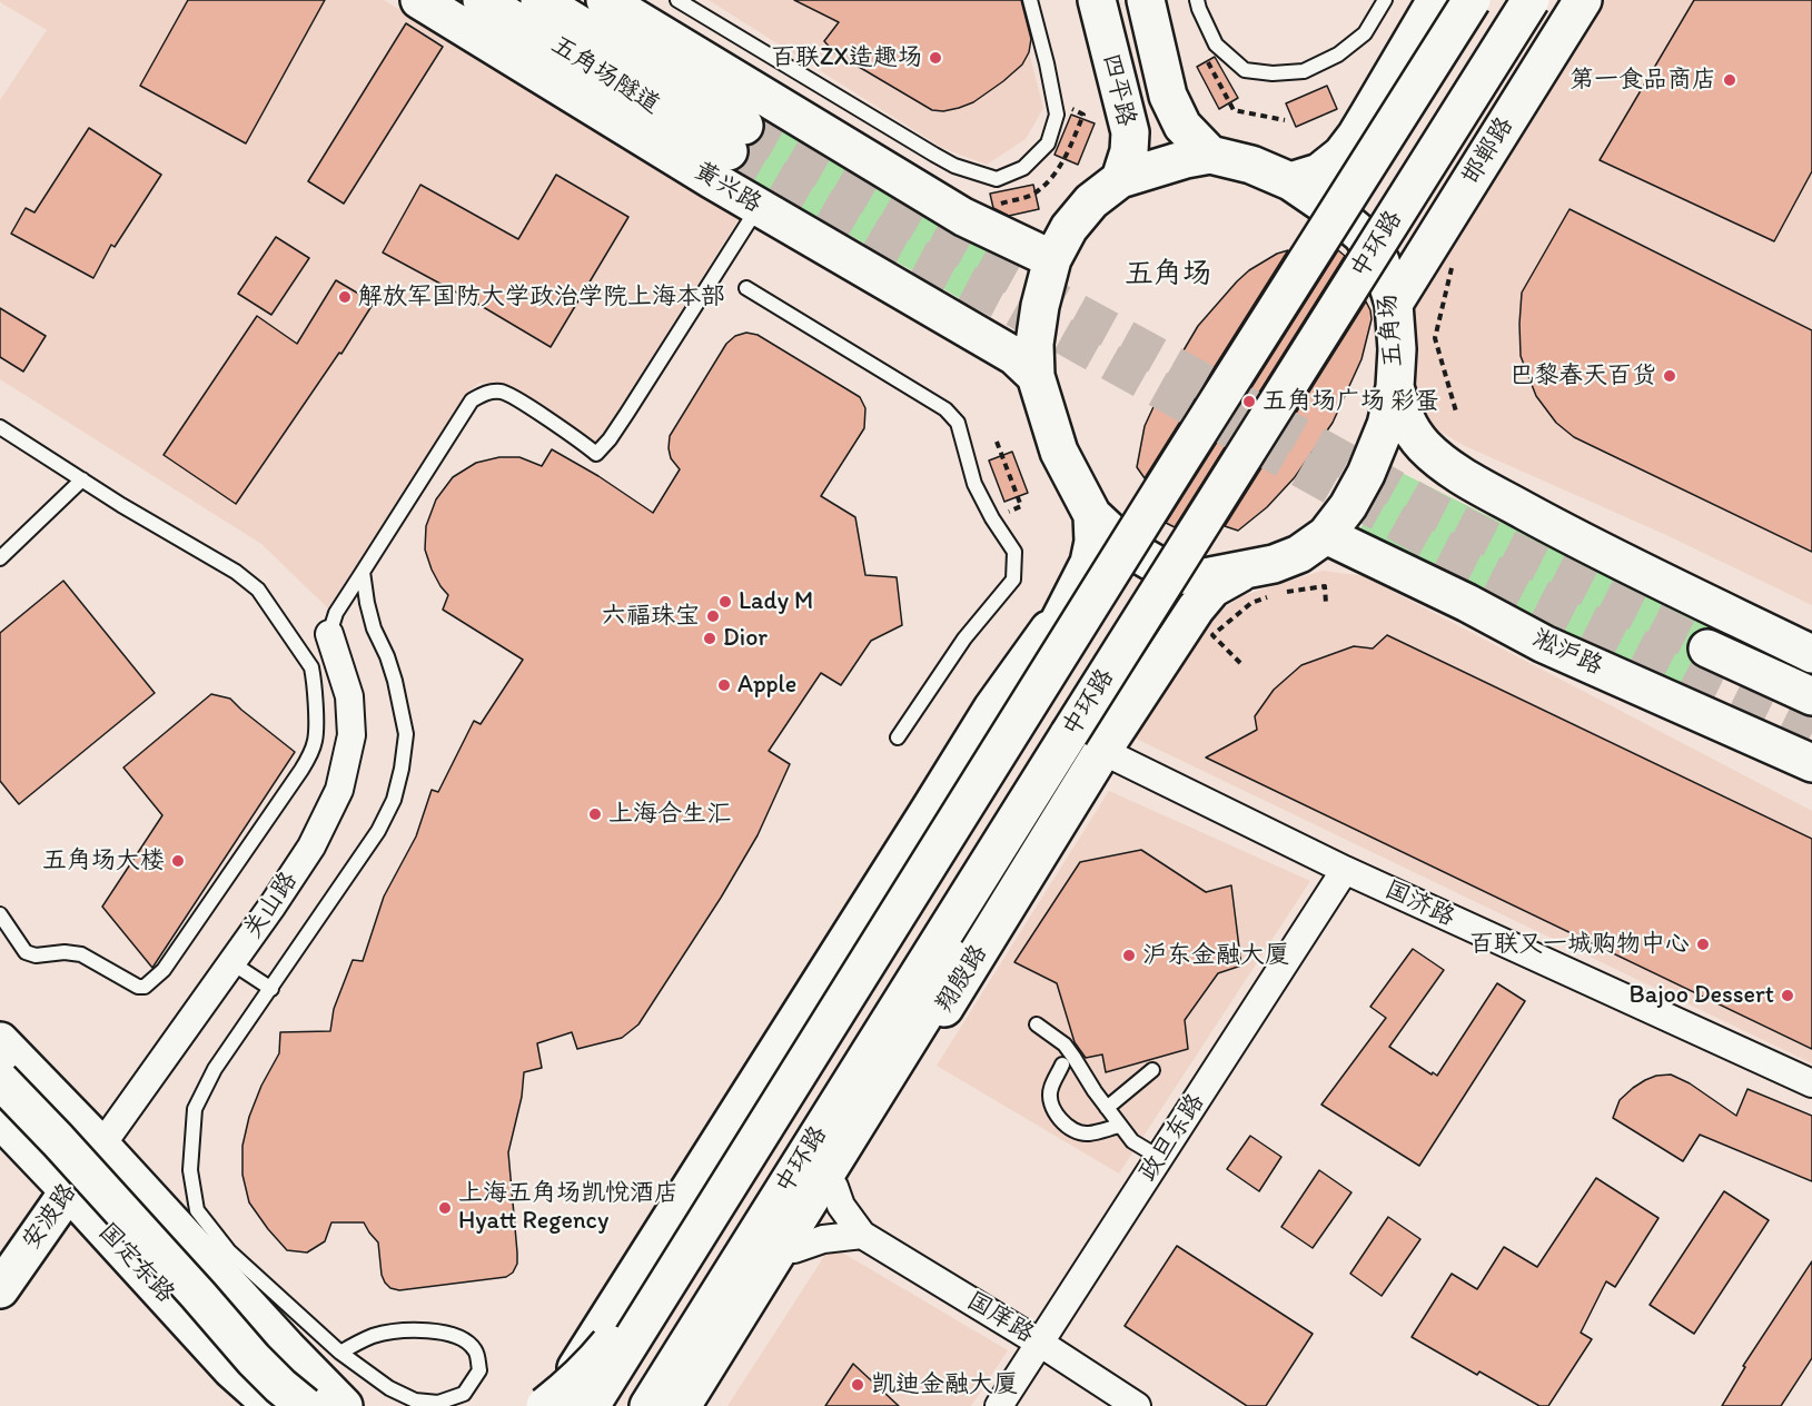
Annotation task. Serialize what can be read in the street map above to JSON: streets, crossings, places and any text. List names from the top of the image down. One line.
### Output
{"streets":{"main road":["五角场隧道","四平路","邯郸路","黄兴路","中环路","五角场","淞沪路","翔殷路","安波路","国定东路"],"street":["国济路","关山路","政旦东路","国庠路"]},"crossings":[["四平路","五角场"],["邯郸路","五角场"],["黄兴路","五角场"],["五角场","淞沪路"],["五角场","翔殷路"],["国济路","翔殷路"],["国济路","政旦东路"],["关山路","安波路"],["翔殷路","国庠路"],["政旦东路","国庠路"],["安波路","国定东路"]],"districts":["五角场"],"places":["百联ZX造趣场","第一食品商店","解放军国防大学政治学院上海本部","巴黎春天百货","五角场广场 彩蛋","Lady M","六福珠宝","Dior","Apple","上海合生汇","五角场大楼","百联又一城购物中心","沪东金融大厦","Bajoo Dessert","上海五角场凯悦酒店 Hyatt Regency","凯迪金融大厦"]}
